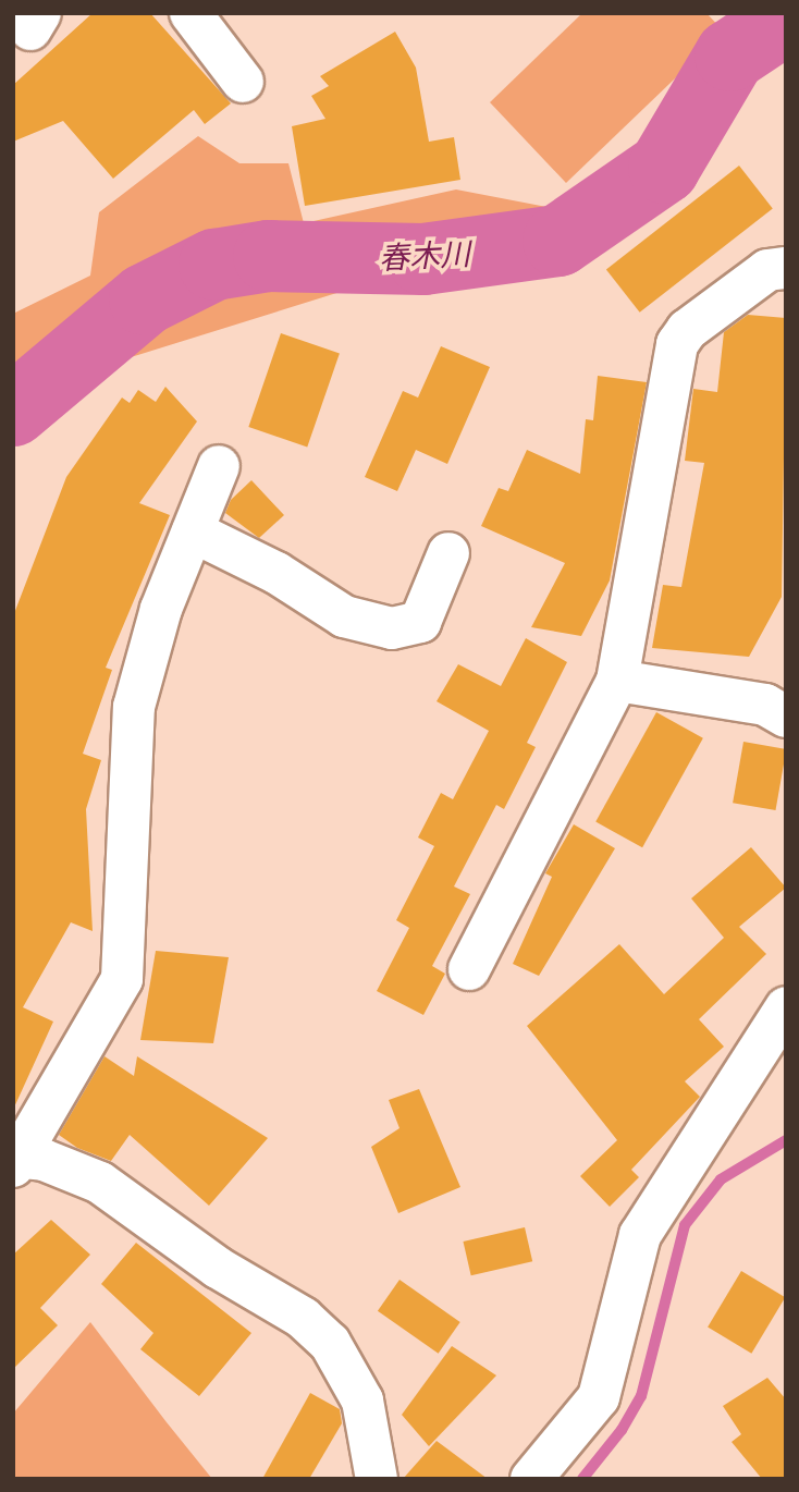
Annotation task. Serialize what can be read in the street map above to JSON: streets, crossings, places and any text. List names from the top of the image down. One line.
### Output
{"water":["春木川"]}
